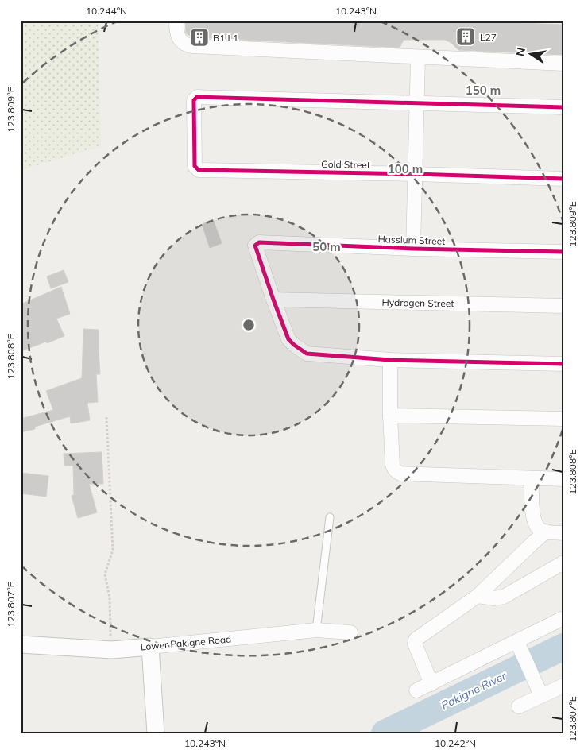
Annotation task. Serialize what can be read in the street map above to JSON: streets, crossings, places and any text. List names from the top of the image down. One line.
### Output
{"streets":{"street":["Gold Street","Hassium Street","Hydrogen Street","Lower Pakigne Road"]},"crossings":[["Hassium Street","Hydrogen Street"]],"water":["Pakigne River"],"places":{"building":["L27","B1 L1"]},"north":"left","coordinates":["10.244°N","10.243°N","123.809°E","123.808°E","123.807°E","10.242°N"],"rings":["150 m","100 m","50 m"]}
